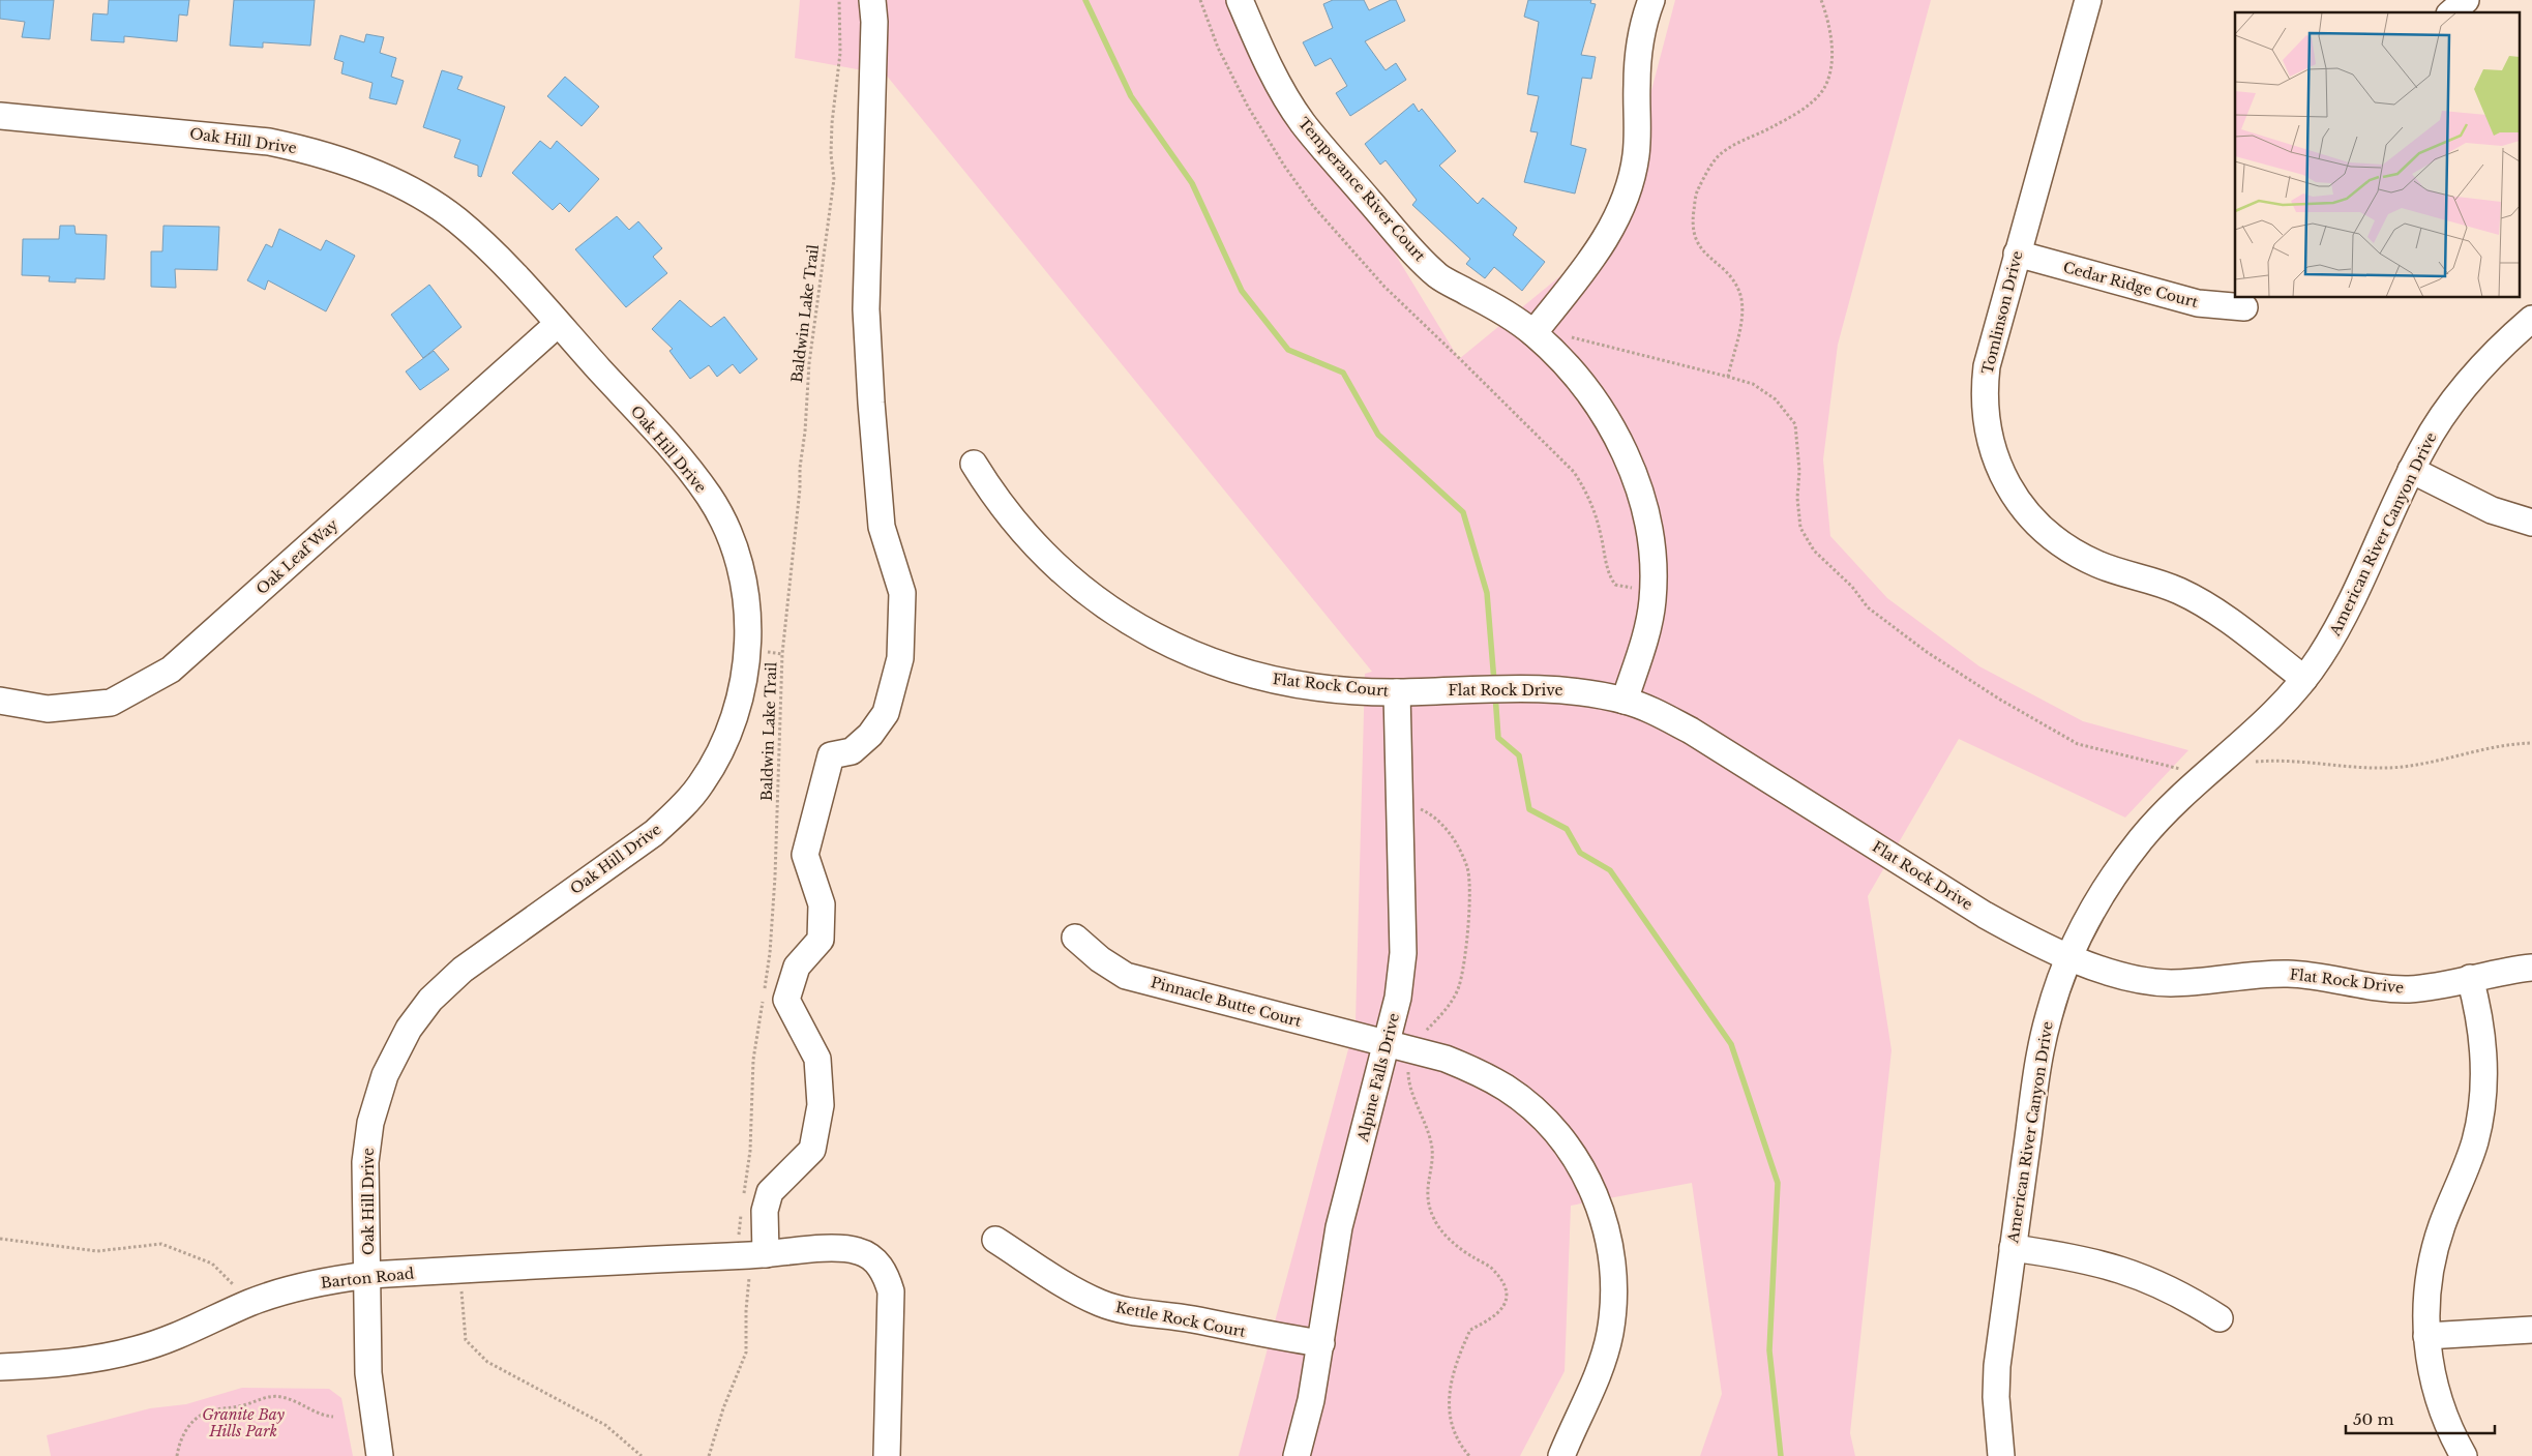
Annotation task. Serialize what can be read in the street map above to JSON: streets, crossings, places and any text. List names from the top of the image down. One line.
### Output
{"streets":{"street":["Oak Hill Drive","Temperance River Court","Cedar Ridge Court","Tomlinson Drive","American River Canyon Drive","Oak Leaf Way","Flat Rock Court","Flat Rock Drive","Pinnacle Butte Court","Alpine Falls Drive","Barton Road","Kettle Rock Court"],"path":["Baldwin Lake Trail"]},"crossings":[["Oak Hill Drive","Oak Leaf Way"],["Oak Hill Drive","Barton Road"],["Temperance River Court","Flat Rock Drive"],["Cedar Ridge Court","Tomlinson Drive"],["Tomlinson Drive","American River Canyon Drive"],["American River Canyon Drive","Flat Rock Drive"],["Flat Rock Court","Flat Rock Drive"],["Flat Rock Court","Alpine Falls Drive"],["Flat Rock Drive","Alpine Falls Drive"],["Pinnacle Butte Court","Alpine Falls Drive"],["Alpine Falls Drive","Kettle Rock Court"]],"parks":["Granite Bay Hills Park"],"scale_bar":"50 m"}
